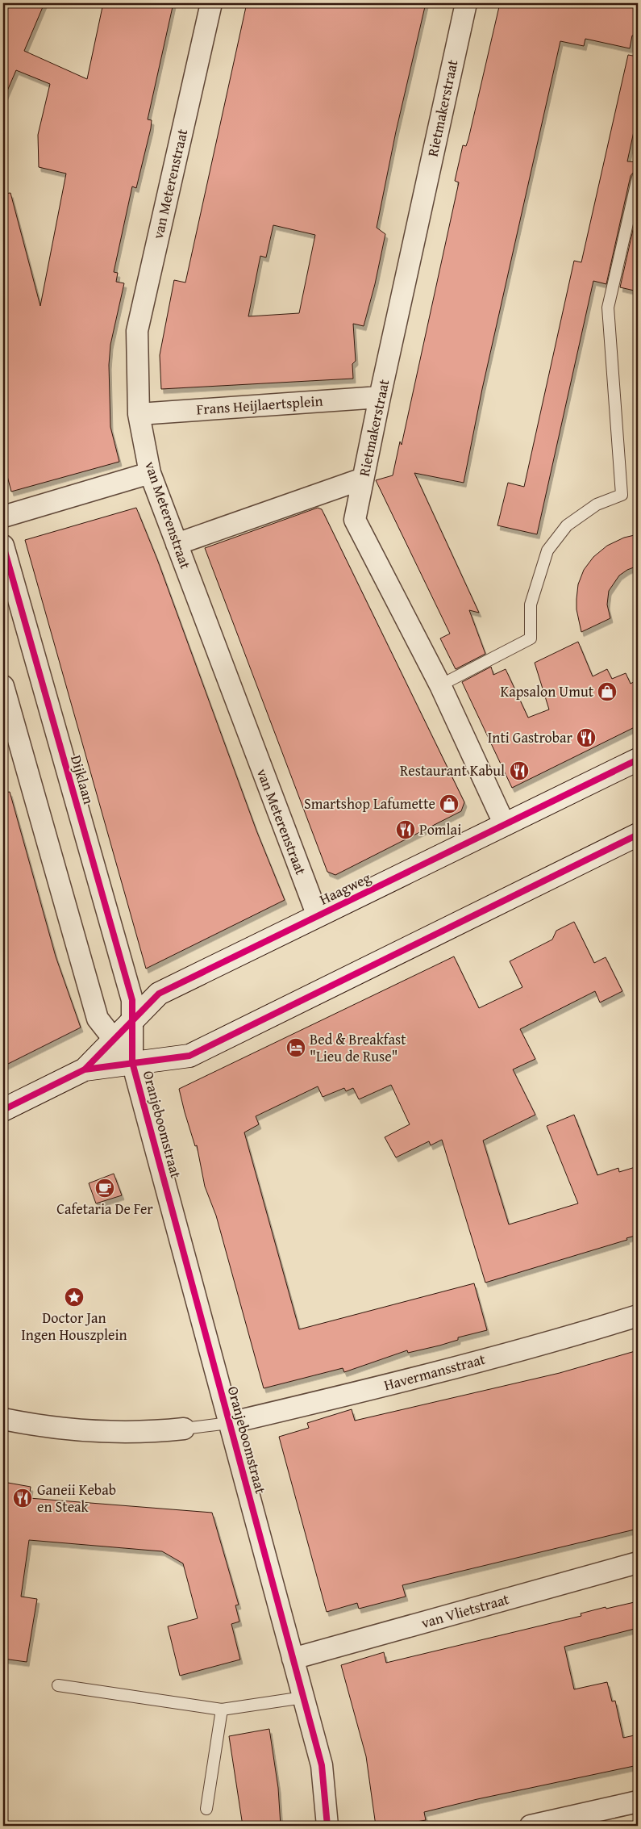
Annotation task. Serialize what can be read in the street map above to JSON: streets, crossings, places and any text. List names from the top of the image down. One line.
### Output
{"streets":{"main road":["Haagweg"],"street":["Rietmakerstraat","van Meterenstraat","Frans Heijlaertsplein","Dijklaan","Oranjeboomstraat","Havermansstraat","van Vlietstraat"]},"crossings":[["Rietmakerstraat","Frans Heijlaertsplein"],["Rietmakerstraat","Haagweg"],["van Meterenstraat","Frans Heijlaertsplein"],["van Meterenstraat","Haagweg"],["Dijklaan","Haagweg"],["Dijklaan","Oranjeboomstraat"],["Haagweg","Oranjeboomstraat"],["Oranjeboomstraat","Havermansstraat"],["Oranjeboomstraat","van Vlietstraat"]],"places":{"shop":["Kapsalon Umut","Smartshop Lafumette"],"restaurant":["Inti Gastrobar","Restaurant Kabul","Pomlai","Ganeii Kebab en Steak"],"hotel":["Bed & Breakfast \"Lieu de Ruse\""],"cafe":["Cafetaria De Fer"],"place":["Doctor Jan Ingen Houszplein"]}}
